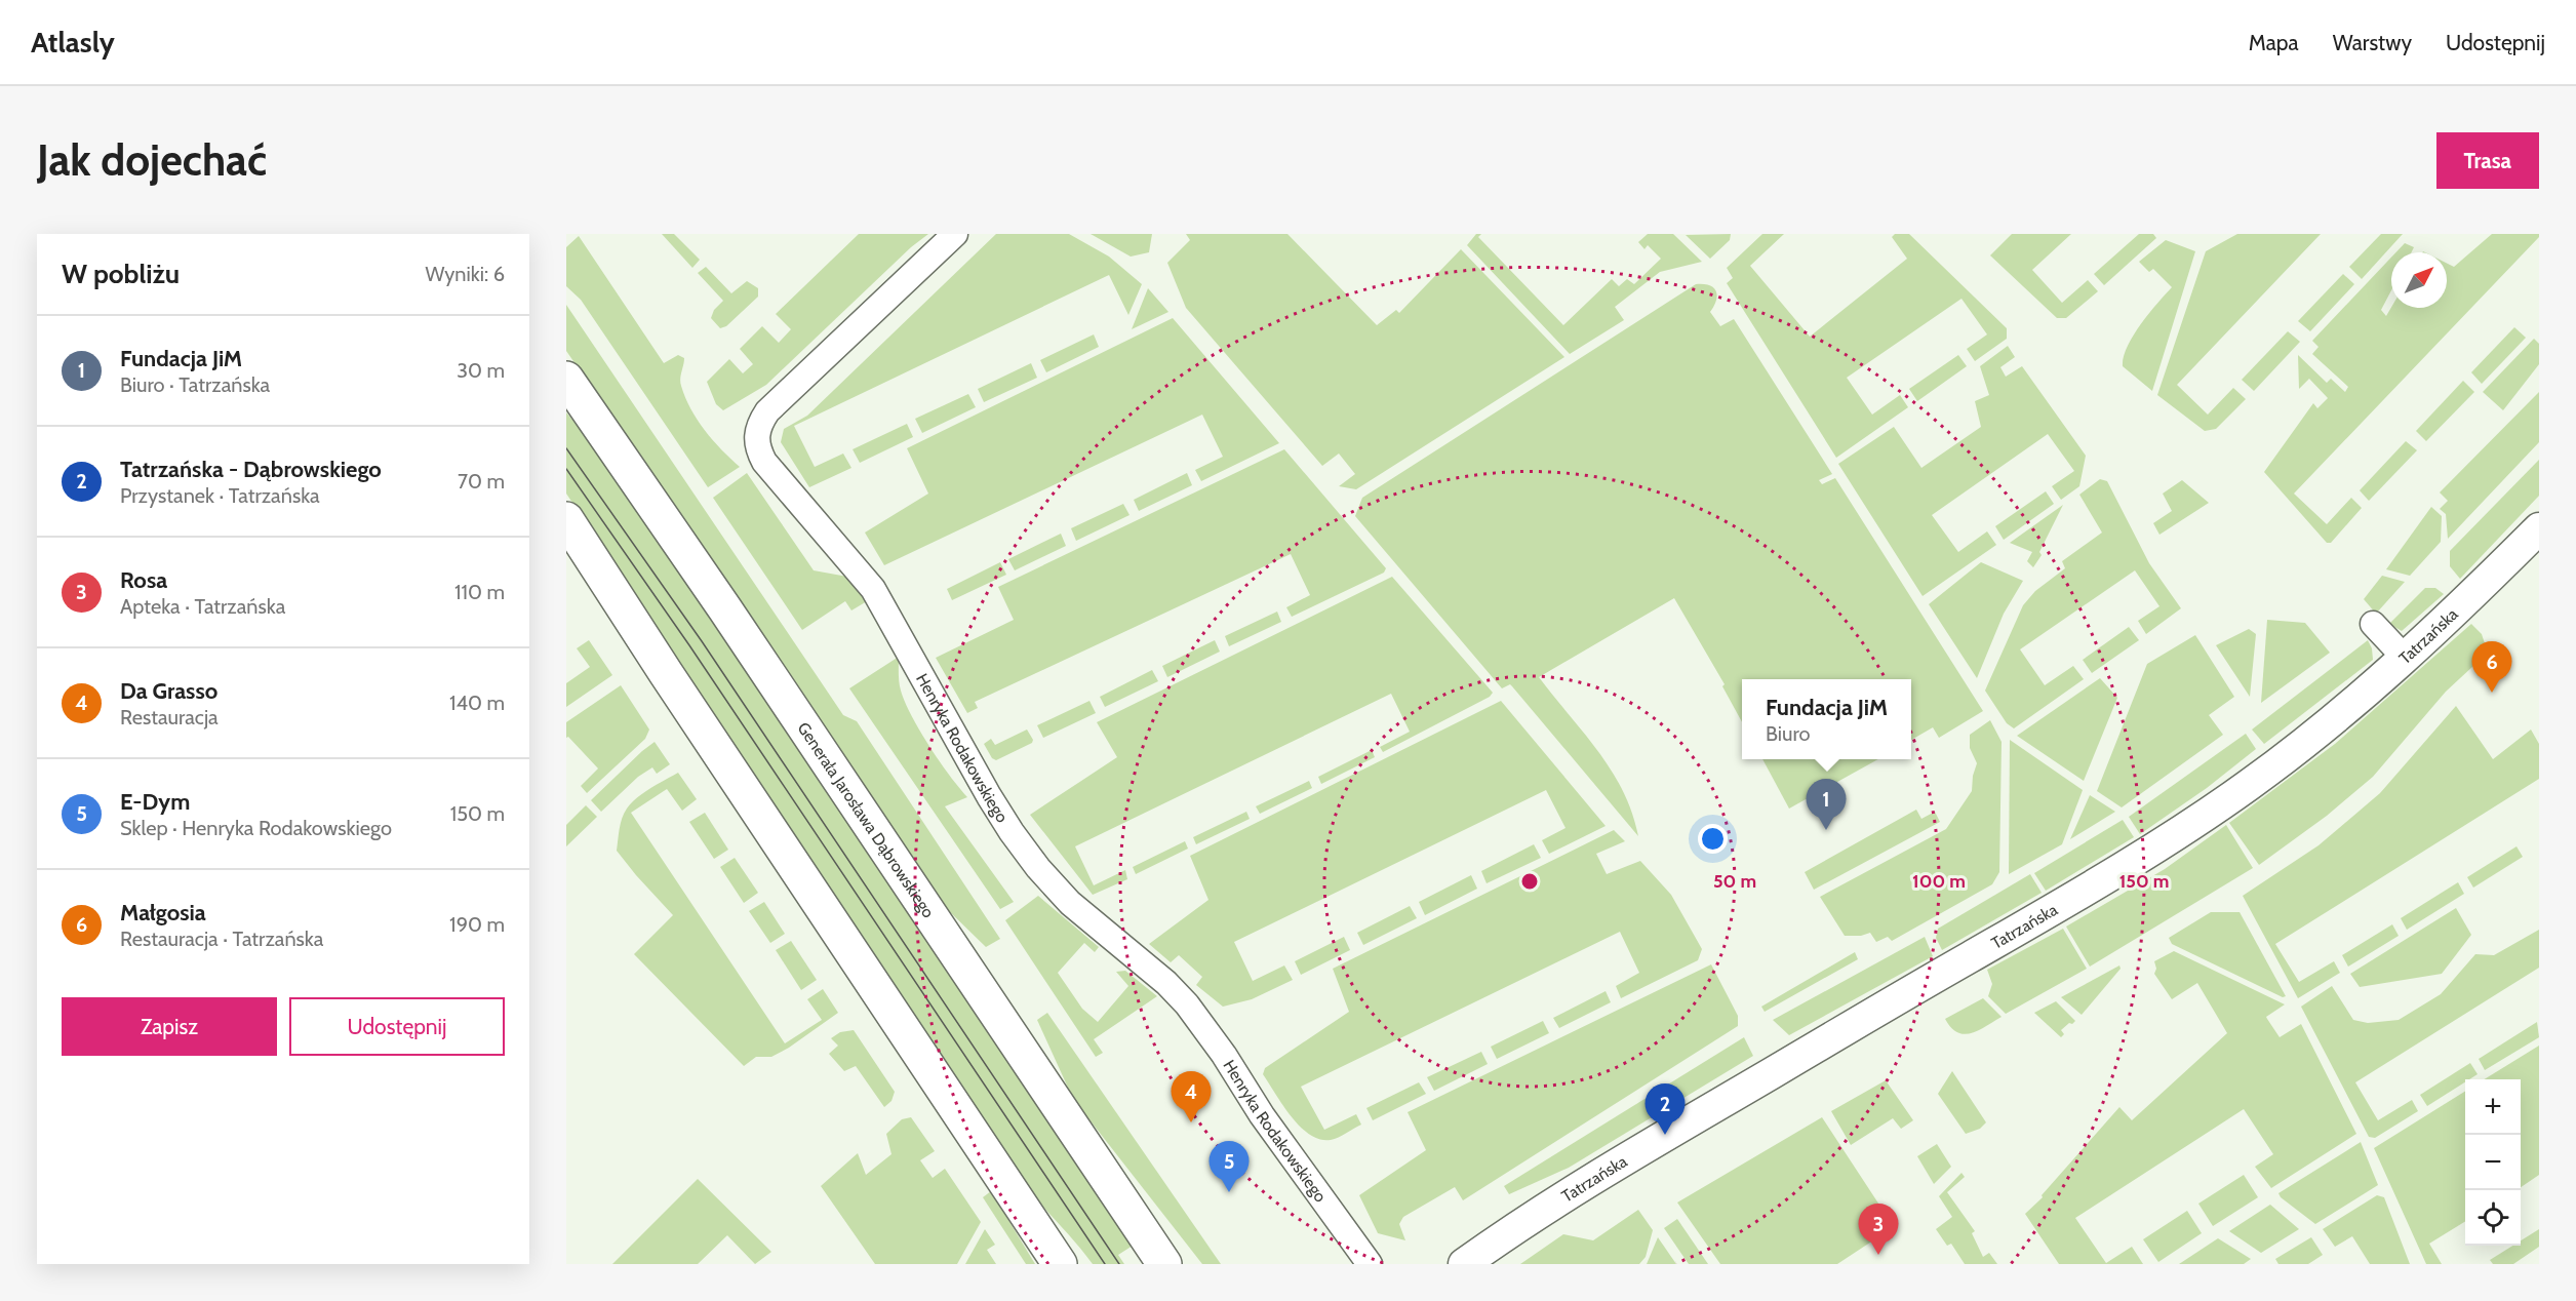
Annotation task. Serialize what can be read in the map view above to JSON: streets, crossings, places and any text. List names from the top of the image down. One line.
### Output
{"streets":{"main road":["Generała Jarosława Dąbrowskiego"],"street":["Tatrzańska","Henryka Rodakowskiego"]},"north":"top right","page":{"header":"Atlasly","nav":["Mapa","Warstwy","Udostępnij"],"buttons":["Trasa",["Zapisz","Udostępnij"]],"title":"Jak dojechać","heading":["W pobliżu","Wyniki: 6"],"list":[{"mark":"1","name":"Fundacja JiM","note":"Biuro · Tatrzańska","value":"30 m"},{"mark":"2","name":"Tatrzańska - Dąbrowskiego","note":"Przystanek · Tatrzańska","value":"70 m"},{"mark":"3","name":"Rosa","note":"Apteka · Tatrzańska","value":"110 m"},{"mark":"4","name":"Da Grasso","note":"Restauracja","value":"140 m"},{"mark":"5","name":"E-Dym","note":"Sklep · Henryka Rodakowskiego","value":"150 m"},{"mark":"6","name":"Małgosia","note":"Restauracja · Tatrzańska","value":"190 m"}],"pins":["6","1","4","2","5","3"],"popup":["Fundacja JiM","Biuro"],"map_buttons":["+","−"]},"rings":["50 m","100 m","150 m"]}
